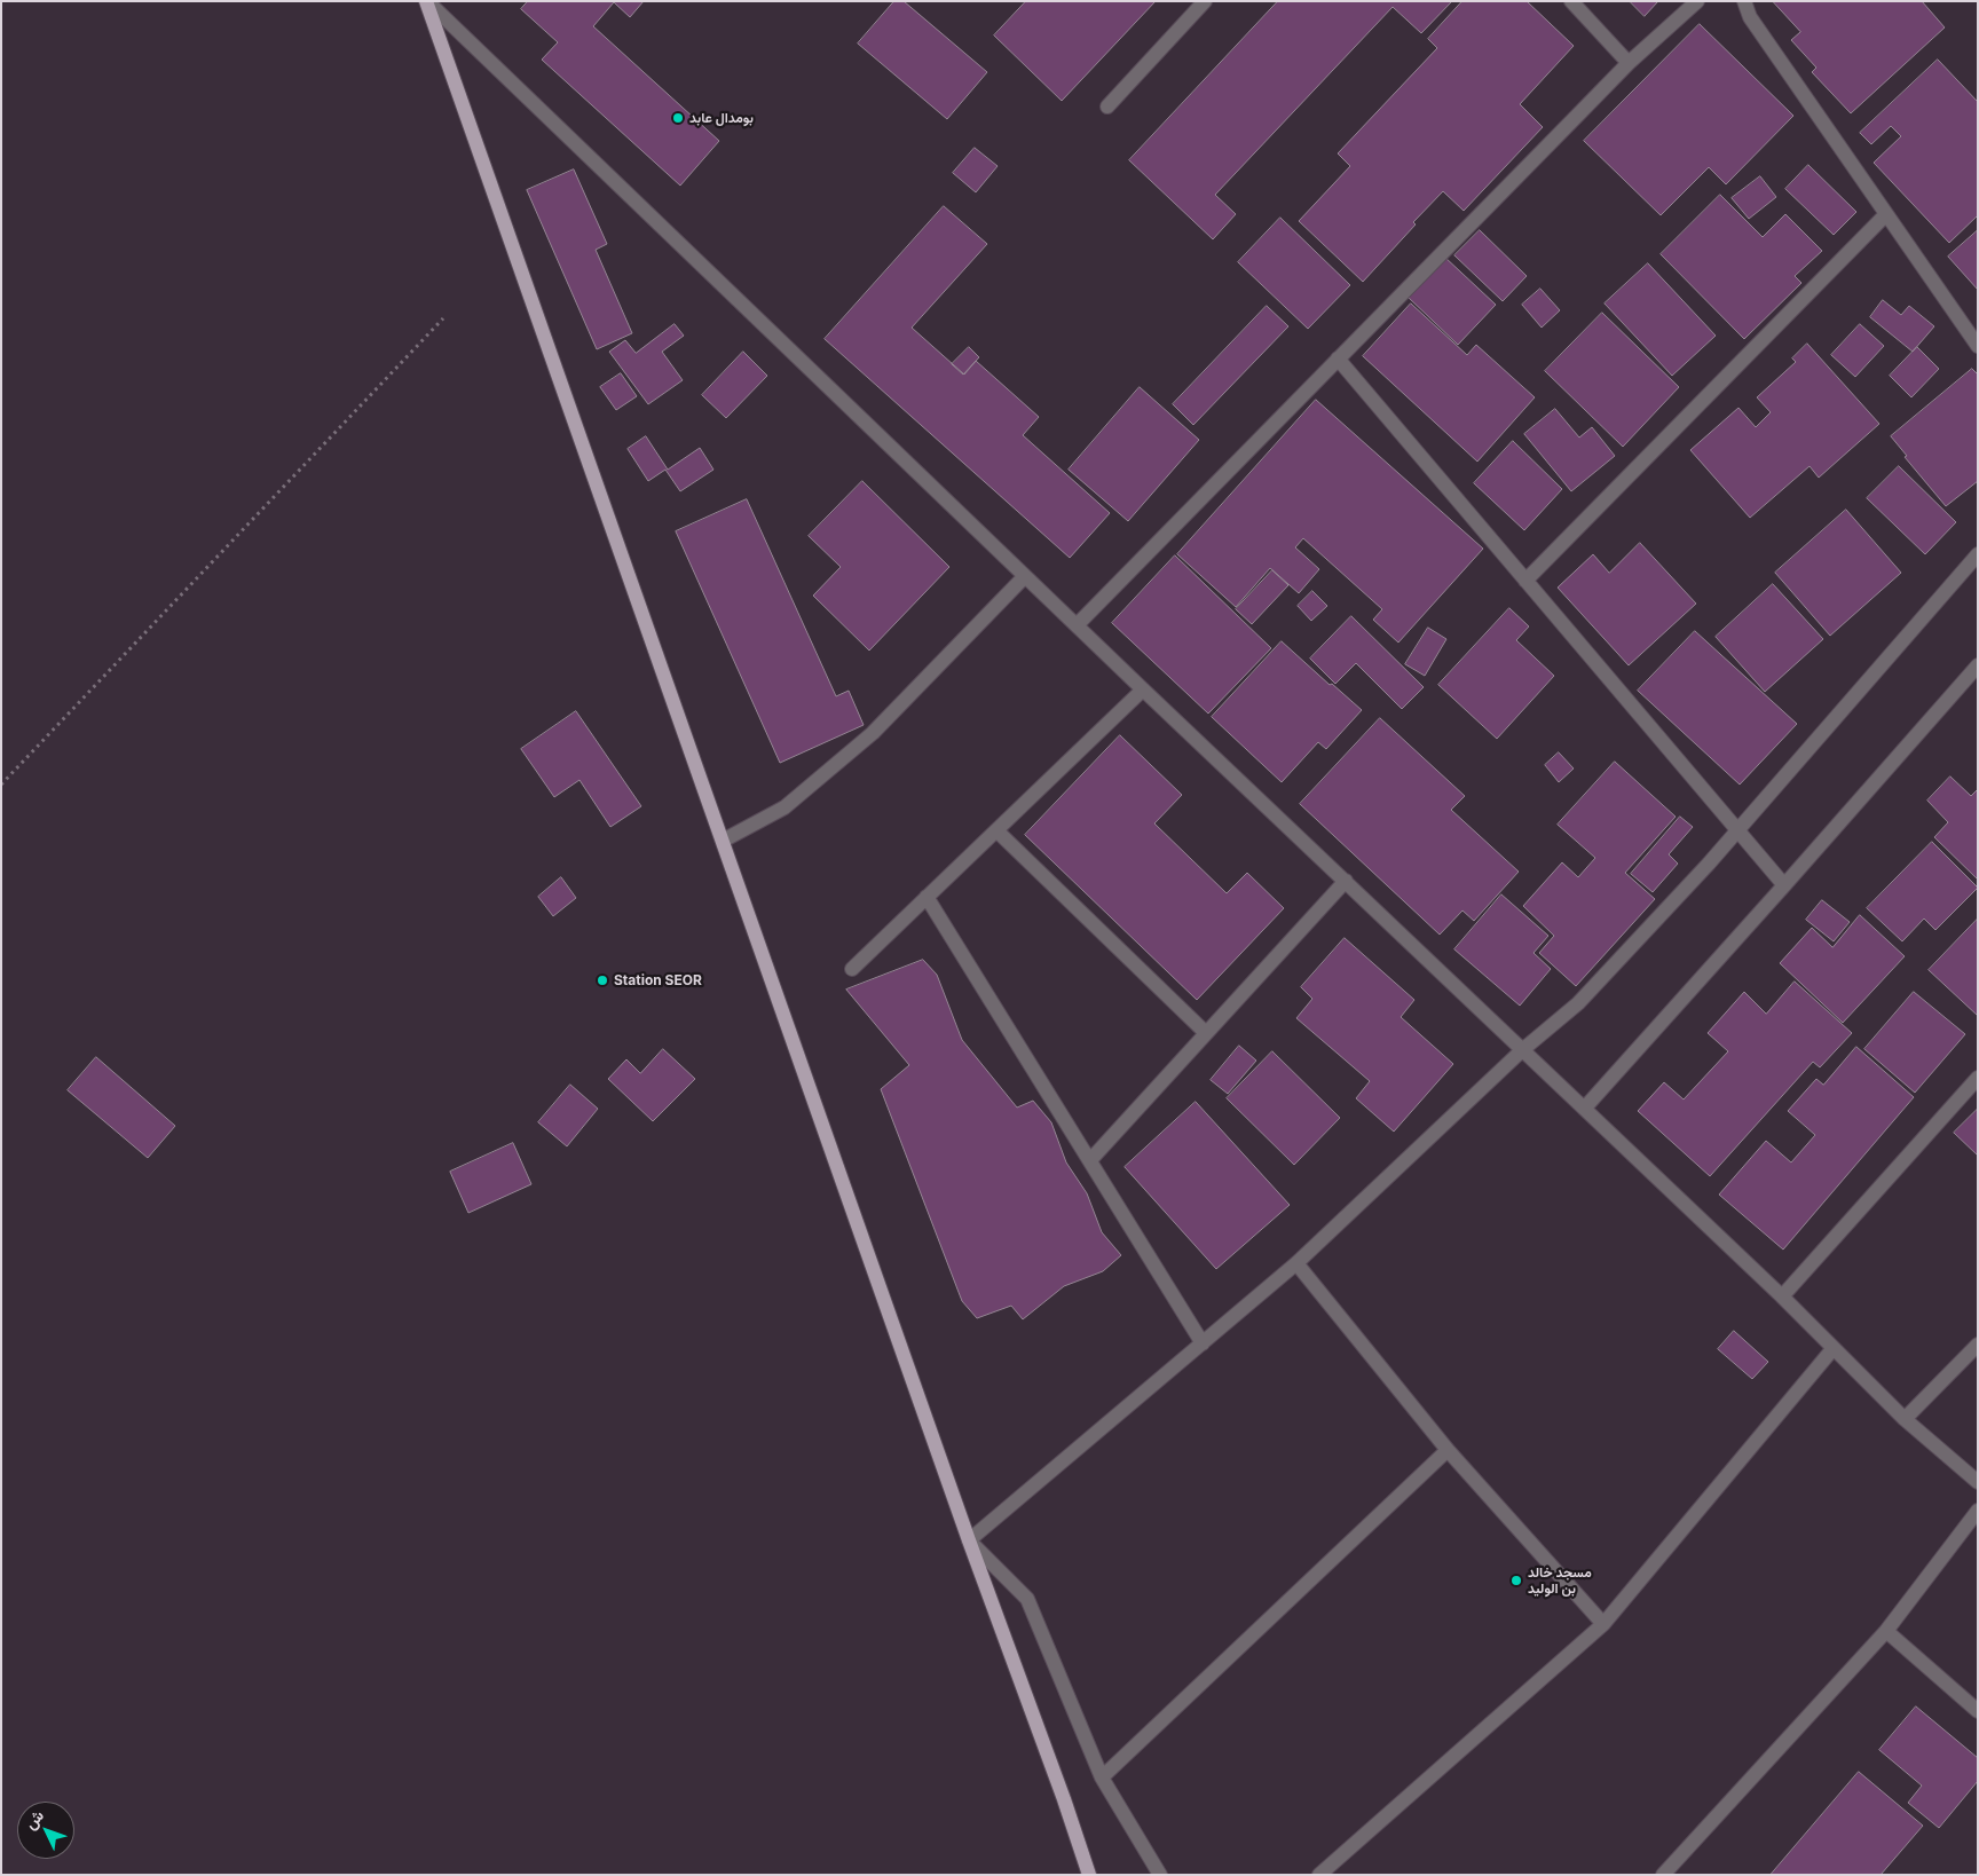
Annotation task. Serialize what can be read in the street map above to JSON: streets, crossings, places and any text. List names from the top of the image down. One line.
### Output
{"places":["بومدال عابد","Station SEOR","مسجد خالد بن الوليد"],"north":"top left"}
